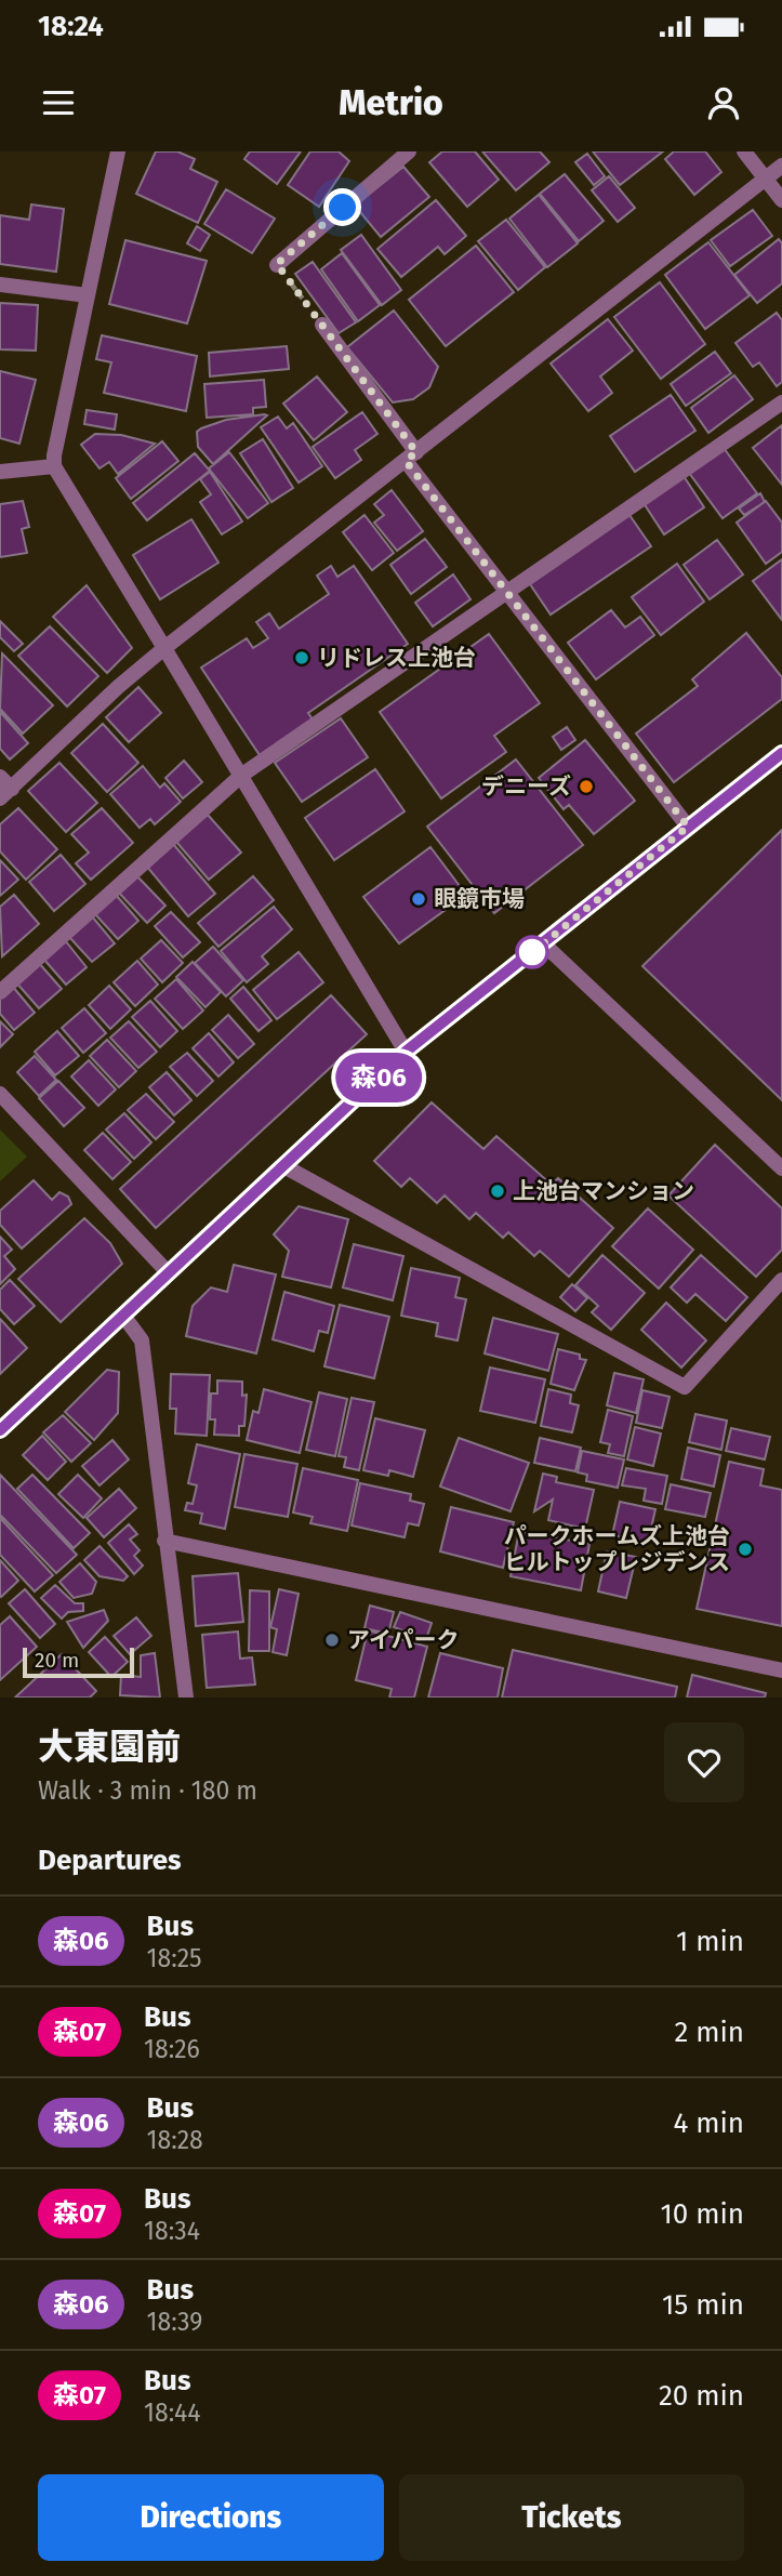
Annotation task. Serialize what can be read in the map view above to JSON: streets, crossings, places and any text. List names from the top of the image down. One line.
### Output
{"places":["リドレス上池台","デニーズ","眼鏡市場","上池台マンション","パークホームズ上池台 ヒルトップレジデンス","アイパーク"],"lines":["bus line 森06"],"scale_bar":"20 m","page":{"status":"18:24","header":"Metrio","on_map":"森06","scale":"20 m","heading":[["大東園前","Walk · 3 min · 180 m"],"Departures"],"list":[{"mark":"森06","name":"Bus","note":"18:25","value":"1 min"},{"mark":"森07","name":"Bus","note":"18:26","value":"2 min"},{"mark":"森06","name":"Bus","note":"18:28","value":"4 min"},{"mark":"森07","name":"Bus","note":"18:34","value":"10 min"},{"mark":"森06","name":"Bus","note":"18:39","value":"15 min"},{"mark":"森07","name":"Bus","note":"18:44","value":"20 min"}],"buttons":["Directions","Tickets"]}}
